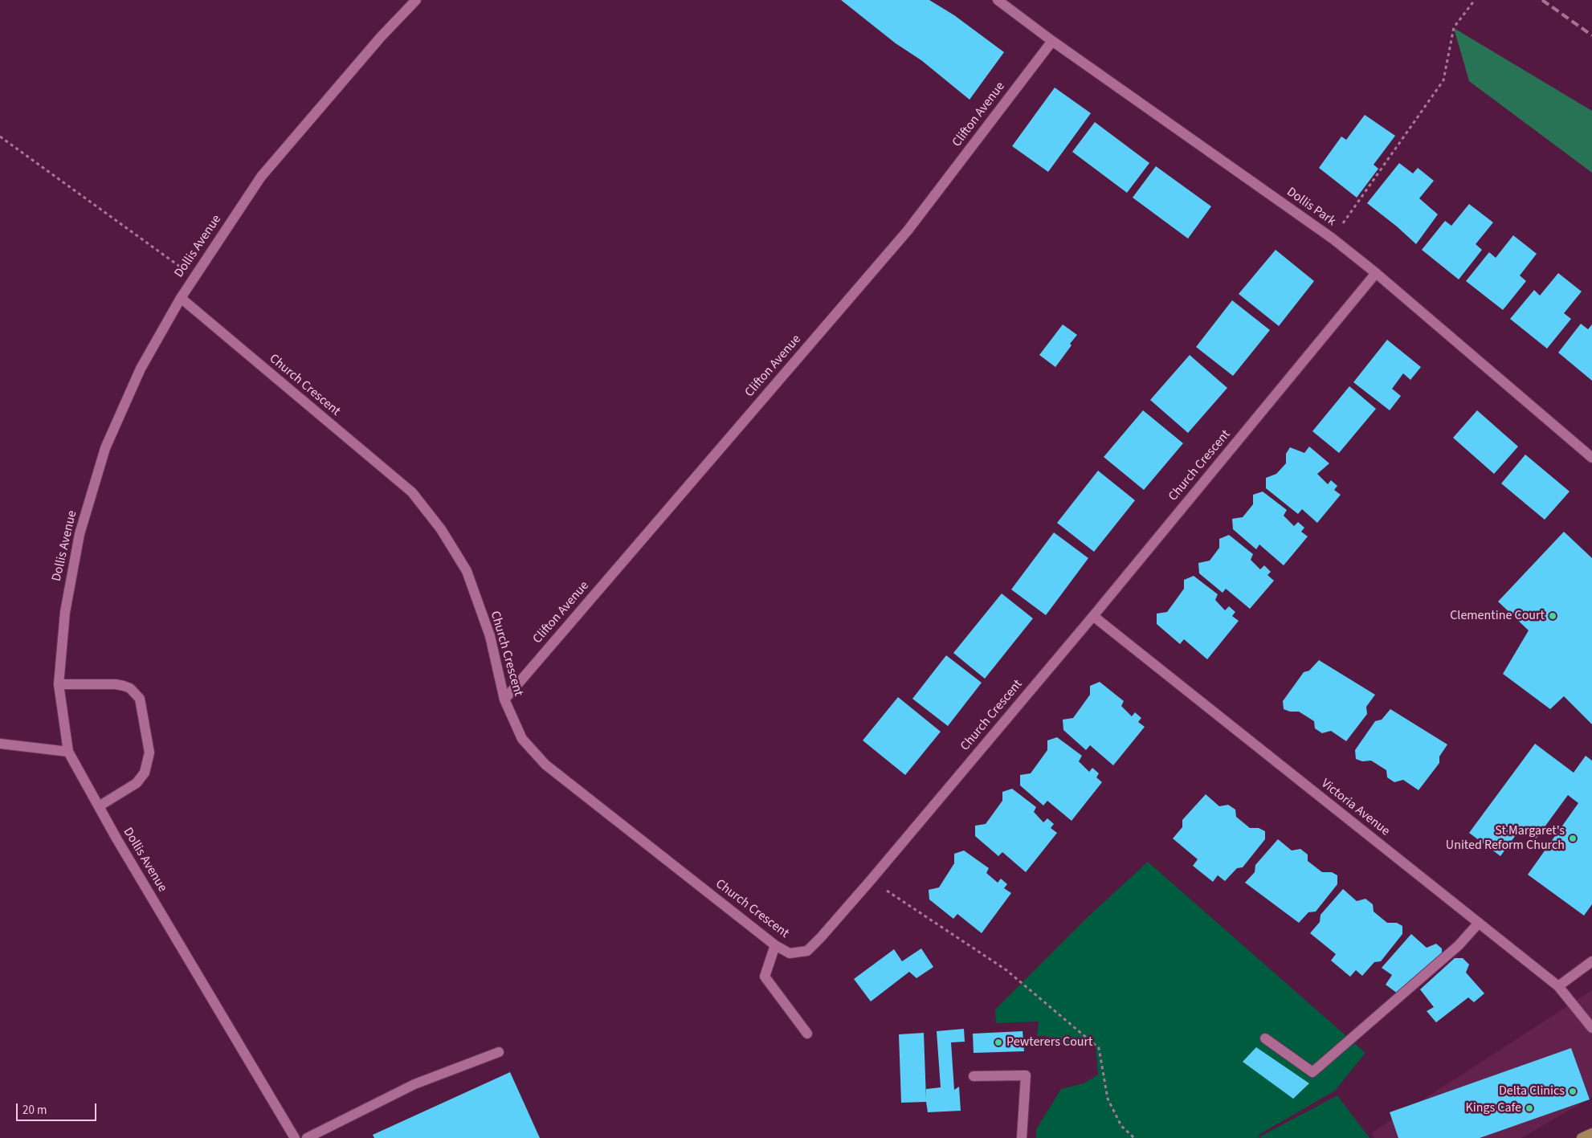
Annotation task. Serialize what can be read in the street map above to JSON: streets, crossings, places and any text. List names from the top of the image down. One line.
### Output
{"streets":{"street":["Clifton Avenue","Dollis Park","Dollis Avenue","Church Crescent","Victoria Avenue"]},"crossings":[["Clifton Avenue","Dollis Park"],["Clifton Avenue","Church Crescent"],["Dollis Park","Church Crescent"],["Dollis Avenue","Church Crescent"],["Church Crescent","Victoria Avenue"]],"places":["Clementine Court","St Margaret's United Reform Church","Pewterers Court","Delta Clinics","Kings Cafe"],"scale_bar":"20 m"}
